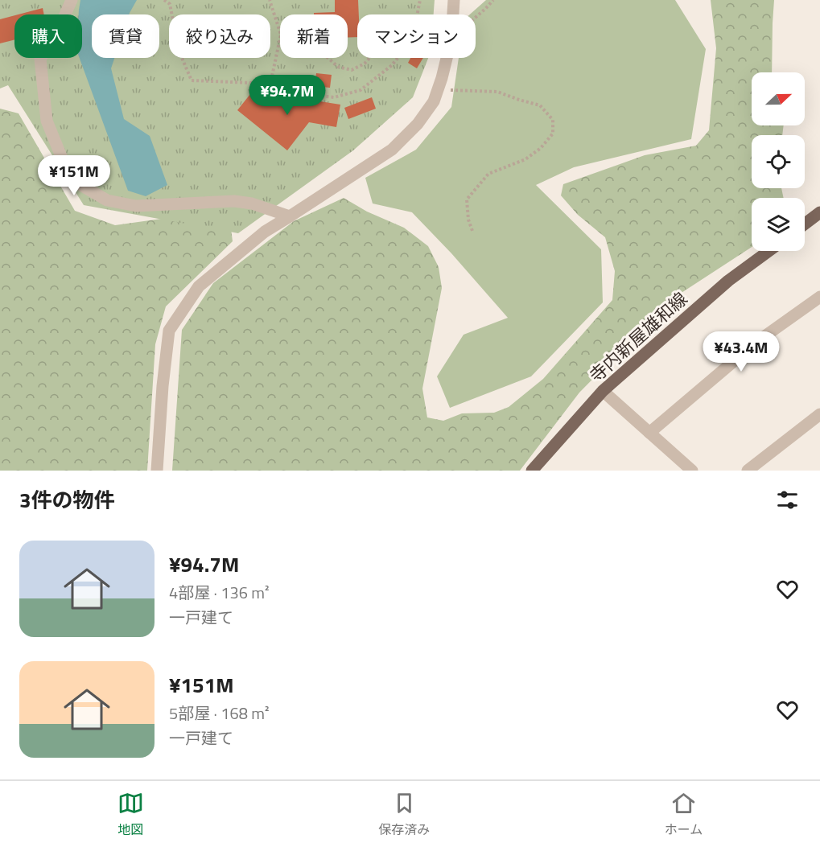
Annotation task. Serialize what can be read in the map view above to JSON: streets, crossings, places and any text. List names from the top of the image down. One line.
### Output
{"streets":{"main road":["寺内新屋雄和線"]},"north":"right","page":{"chip":["購入","賃貸","絞り込み","新着","マンション"],"price":["¥94.7M","¥151M","¥43.4M"],"heading":"3件の物件","list":[{"name":"¥94.7M","note":"4部屋 · 136 m² · 一戸建て"},{"name":"¥151M","note":"5部屋 · 168 m² · 一戸建て"}],"tabs":["地図","保存済み","ホーム"]}}
